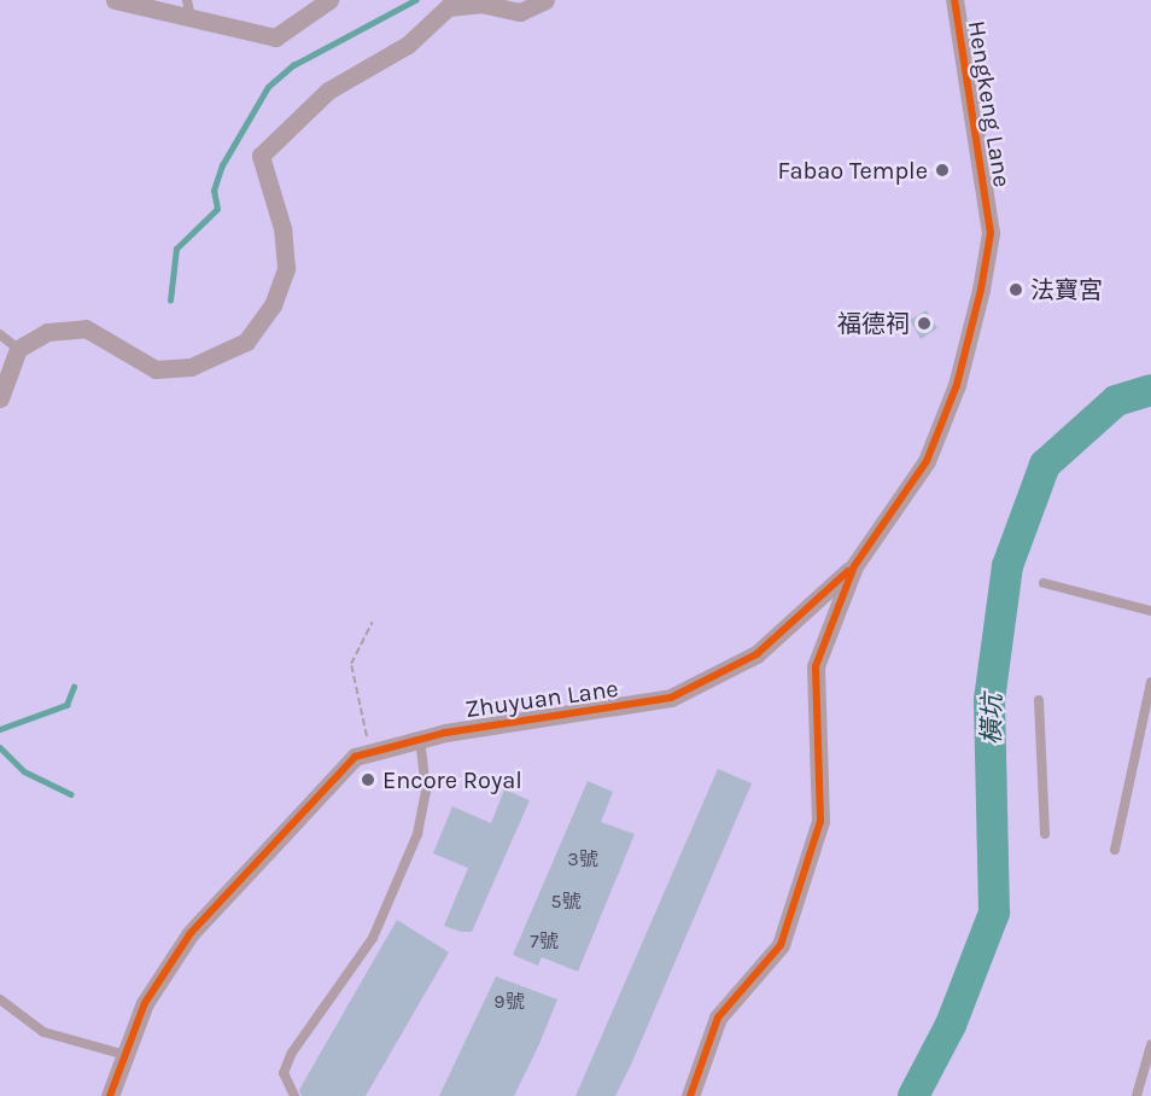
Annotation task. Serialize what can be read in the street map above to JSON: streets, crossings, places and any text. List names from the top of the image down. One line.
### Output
{"streets":{"street":["Hengkeng Lane","Zhuyuan Lane"]},"crossings":[["Hengkeng Lane","Zhuyuan Lane"]],"water":["橫坑"],"places":["Fabao Temple","法寶宮","福德祠","Encore Royal"],"house_numbers":["3號","5號","7號","9號"]}
